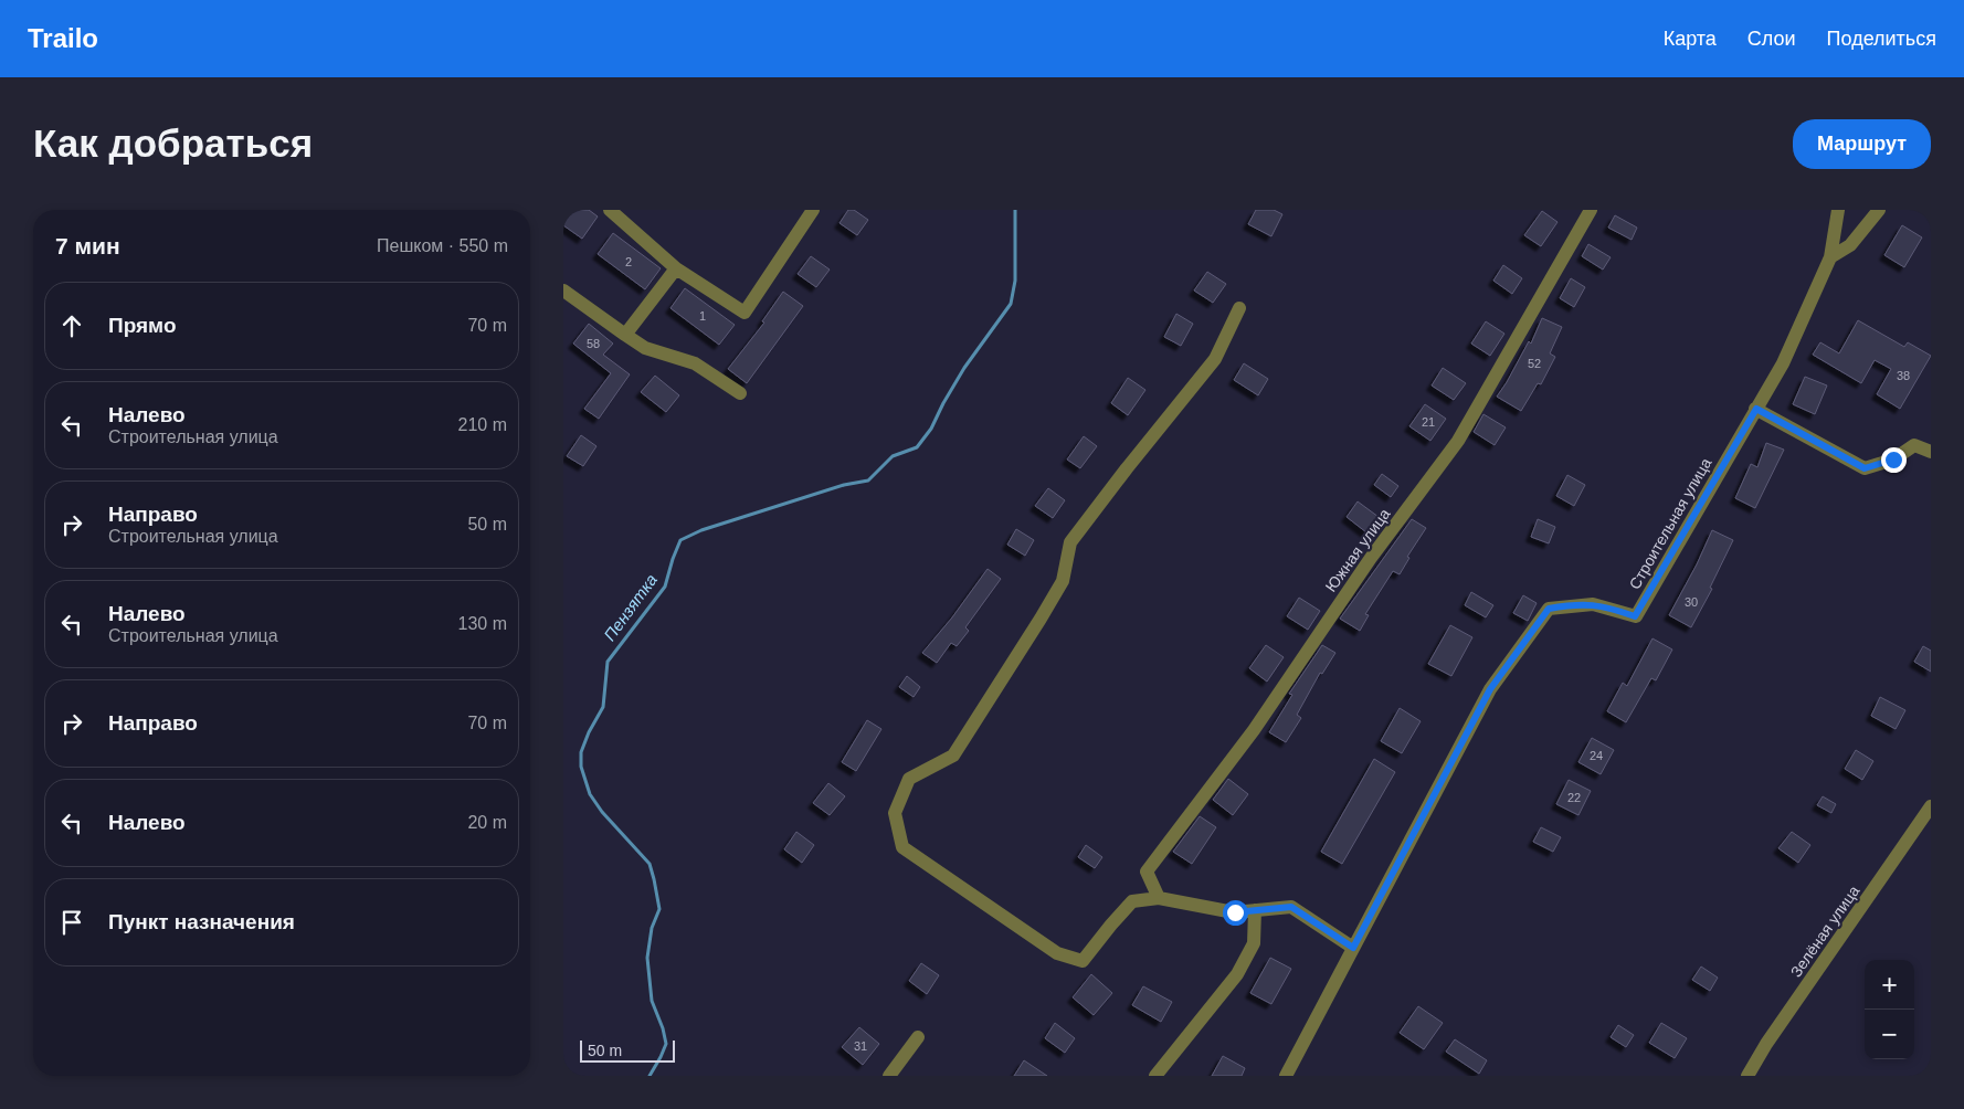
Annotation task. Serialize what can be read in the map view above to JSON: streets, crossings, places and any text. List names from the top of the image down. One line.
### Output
{"streets":{"street":["Строительная улица","Южная улица","Зелёная улица"]},"water":["Пензятка"],"house_numbers":["2","1","58","52","38","21","30","24","22","31"],"scale_bar":"50 m","page":{"header":"Trailo","nav":["Карта","Слои","Поделиться"],"buttons":"Маршрут","title":"Как добраться","heading":["7 мин","Пешком · 550 m"],"list":[["Прямо","70 m"],["Налево","Строительная улица","210 m"],["Направо","Строительная улица","50 m"],["Налево","Строительная улица","130 m"],["Направо","70 m"],["Налево","20 m"],"Пункт назначения"],"map_buttons":["+","−"],"scale":"50 m"}}
